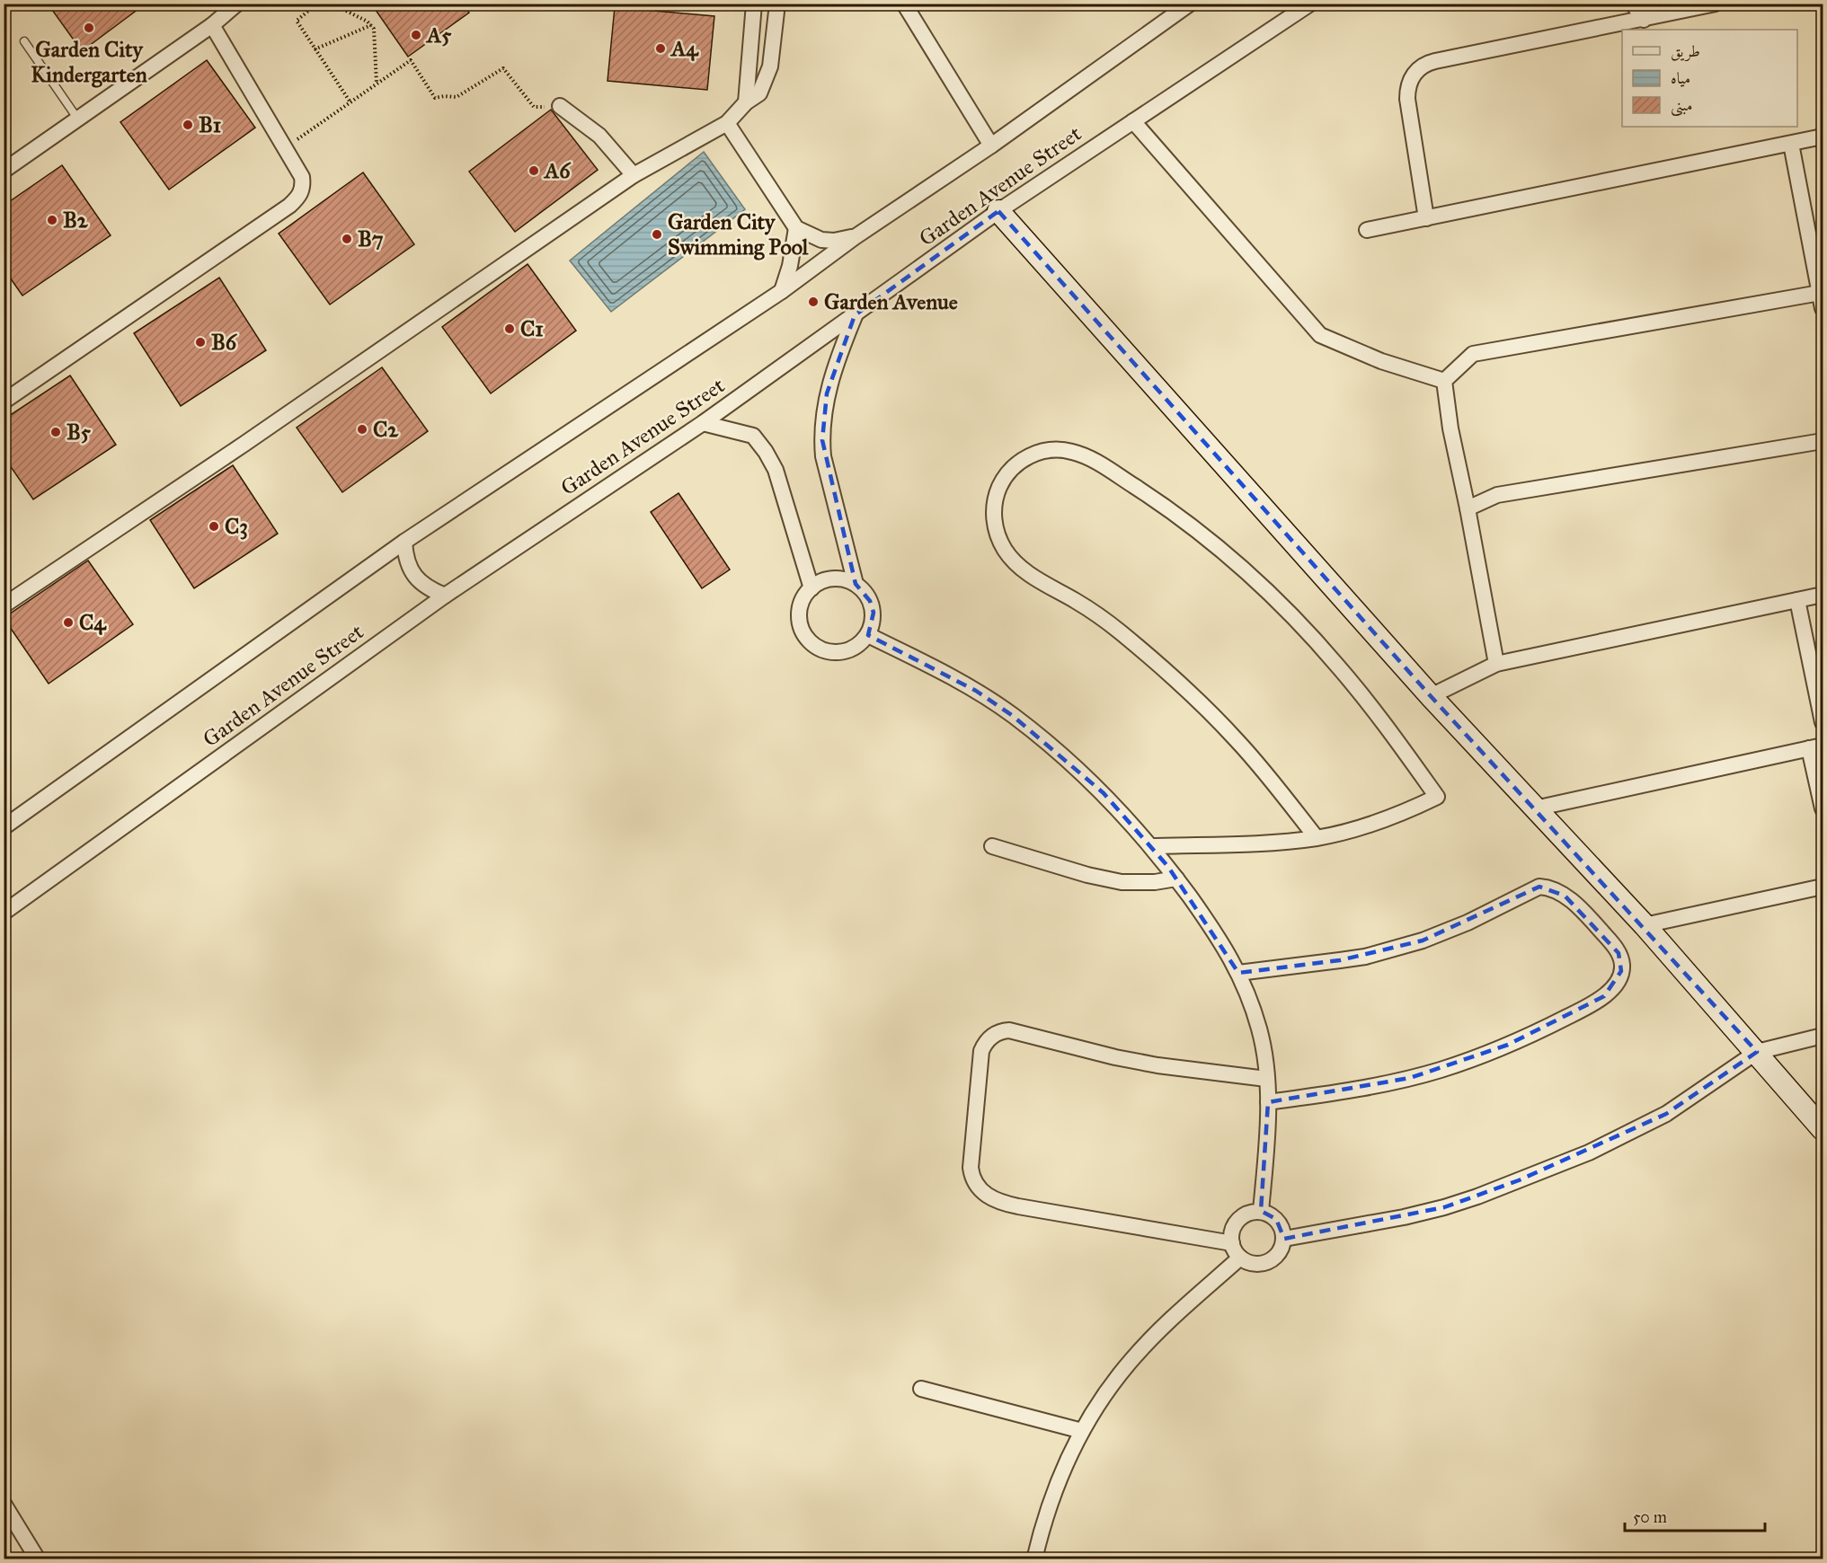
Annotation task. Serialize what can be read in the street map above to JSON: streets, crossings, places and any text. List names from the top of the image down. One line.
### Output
{"streets":{"street":["Garden Avenue Street"]},"places":["Garden City Kindergarten","A5","A4","B1","A6","B2","Garden City Swimming Pool","B7","Garden Avenue","C1","B6","C2","B5","C3","C4"],"legend":["طريق","مياه","مبنى"],"scale_bar":"50 m"}
